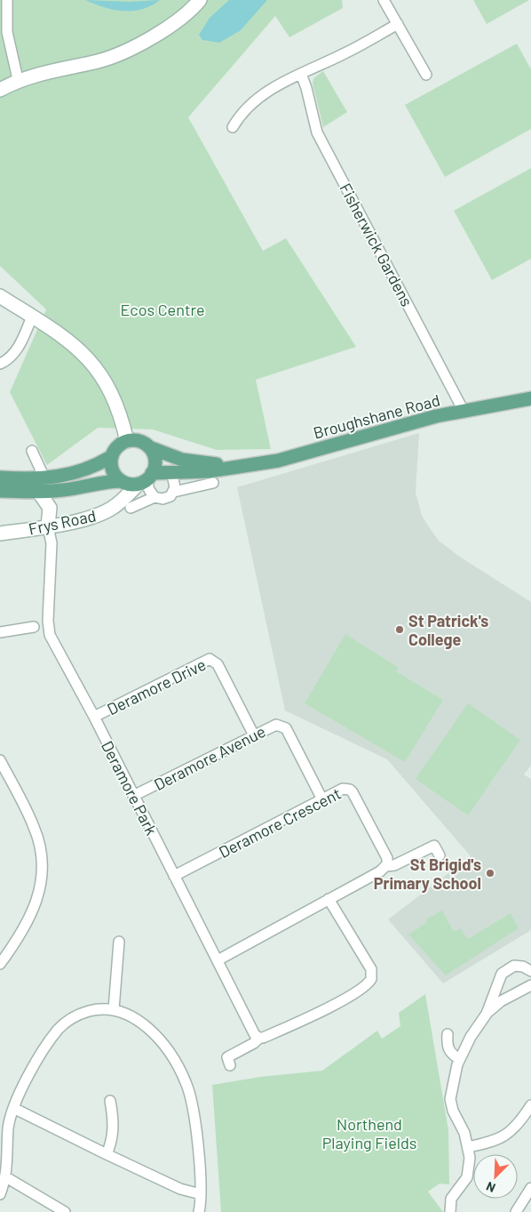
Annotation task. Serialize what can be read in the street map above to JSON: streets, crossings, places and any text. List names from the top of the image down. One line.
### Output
{"streets":{"main road":["Broughshane Road"],"street":["Fisherwick Gardens","Frys Road","Deramore Drive","Deramore Avenue","Deramore Park","Deramore Crescent"]},"crossings":[["Fisherwick Gardens","Broughshane Road"],["Frys Road","Deramore Park"],["Deramore Drive","Deramore Avenue"],["Deramore Drive","Deramore Park"],["Deramore Avenue","Deramore Park"],["Deramore Avenue","Deramore Crescent"],["Deramore Park","Deramore Crescent"]],"parks":["Ecos Centre","Northend Playing Fields"],"places":["St Patrick's College","St Brigid's Primary School"],"north":"bottom left"}
